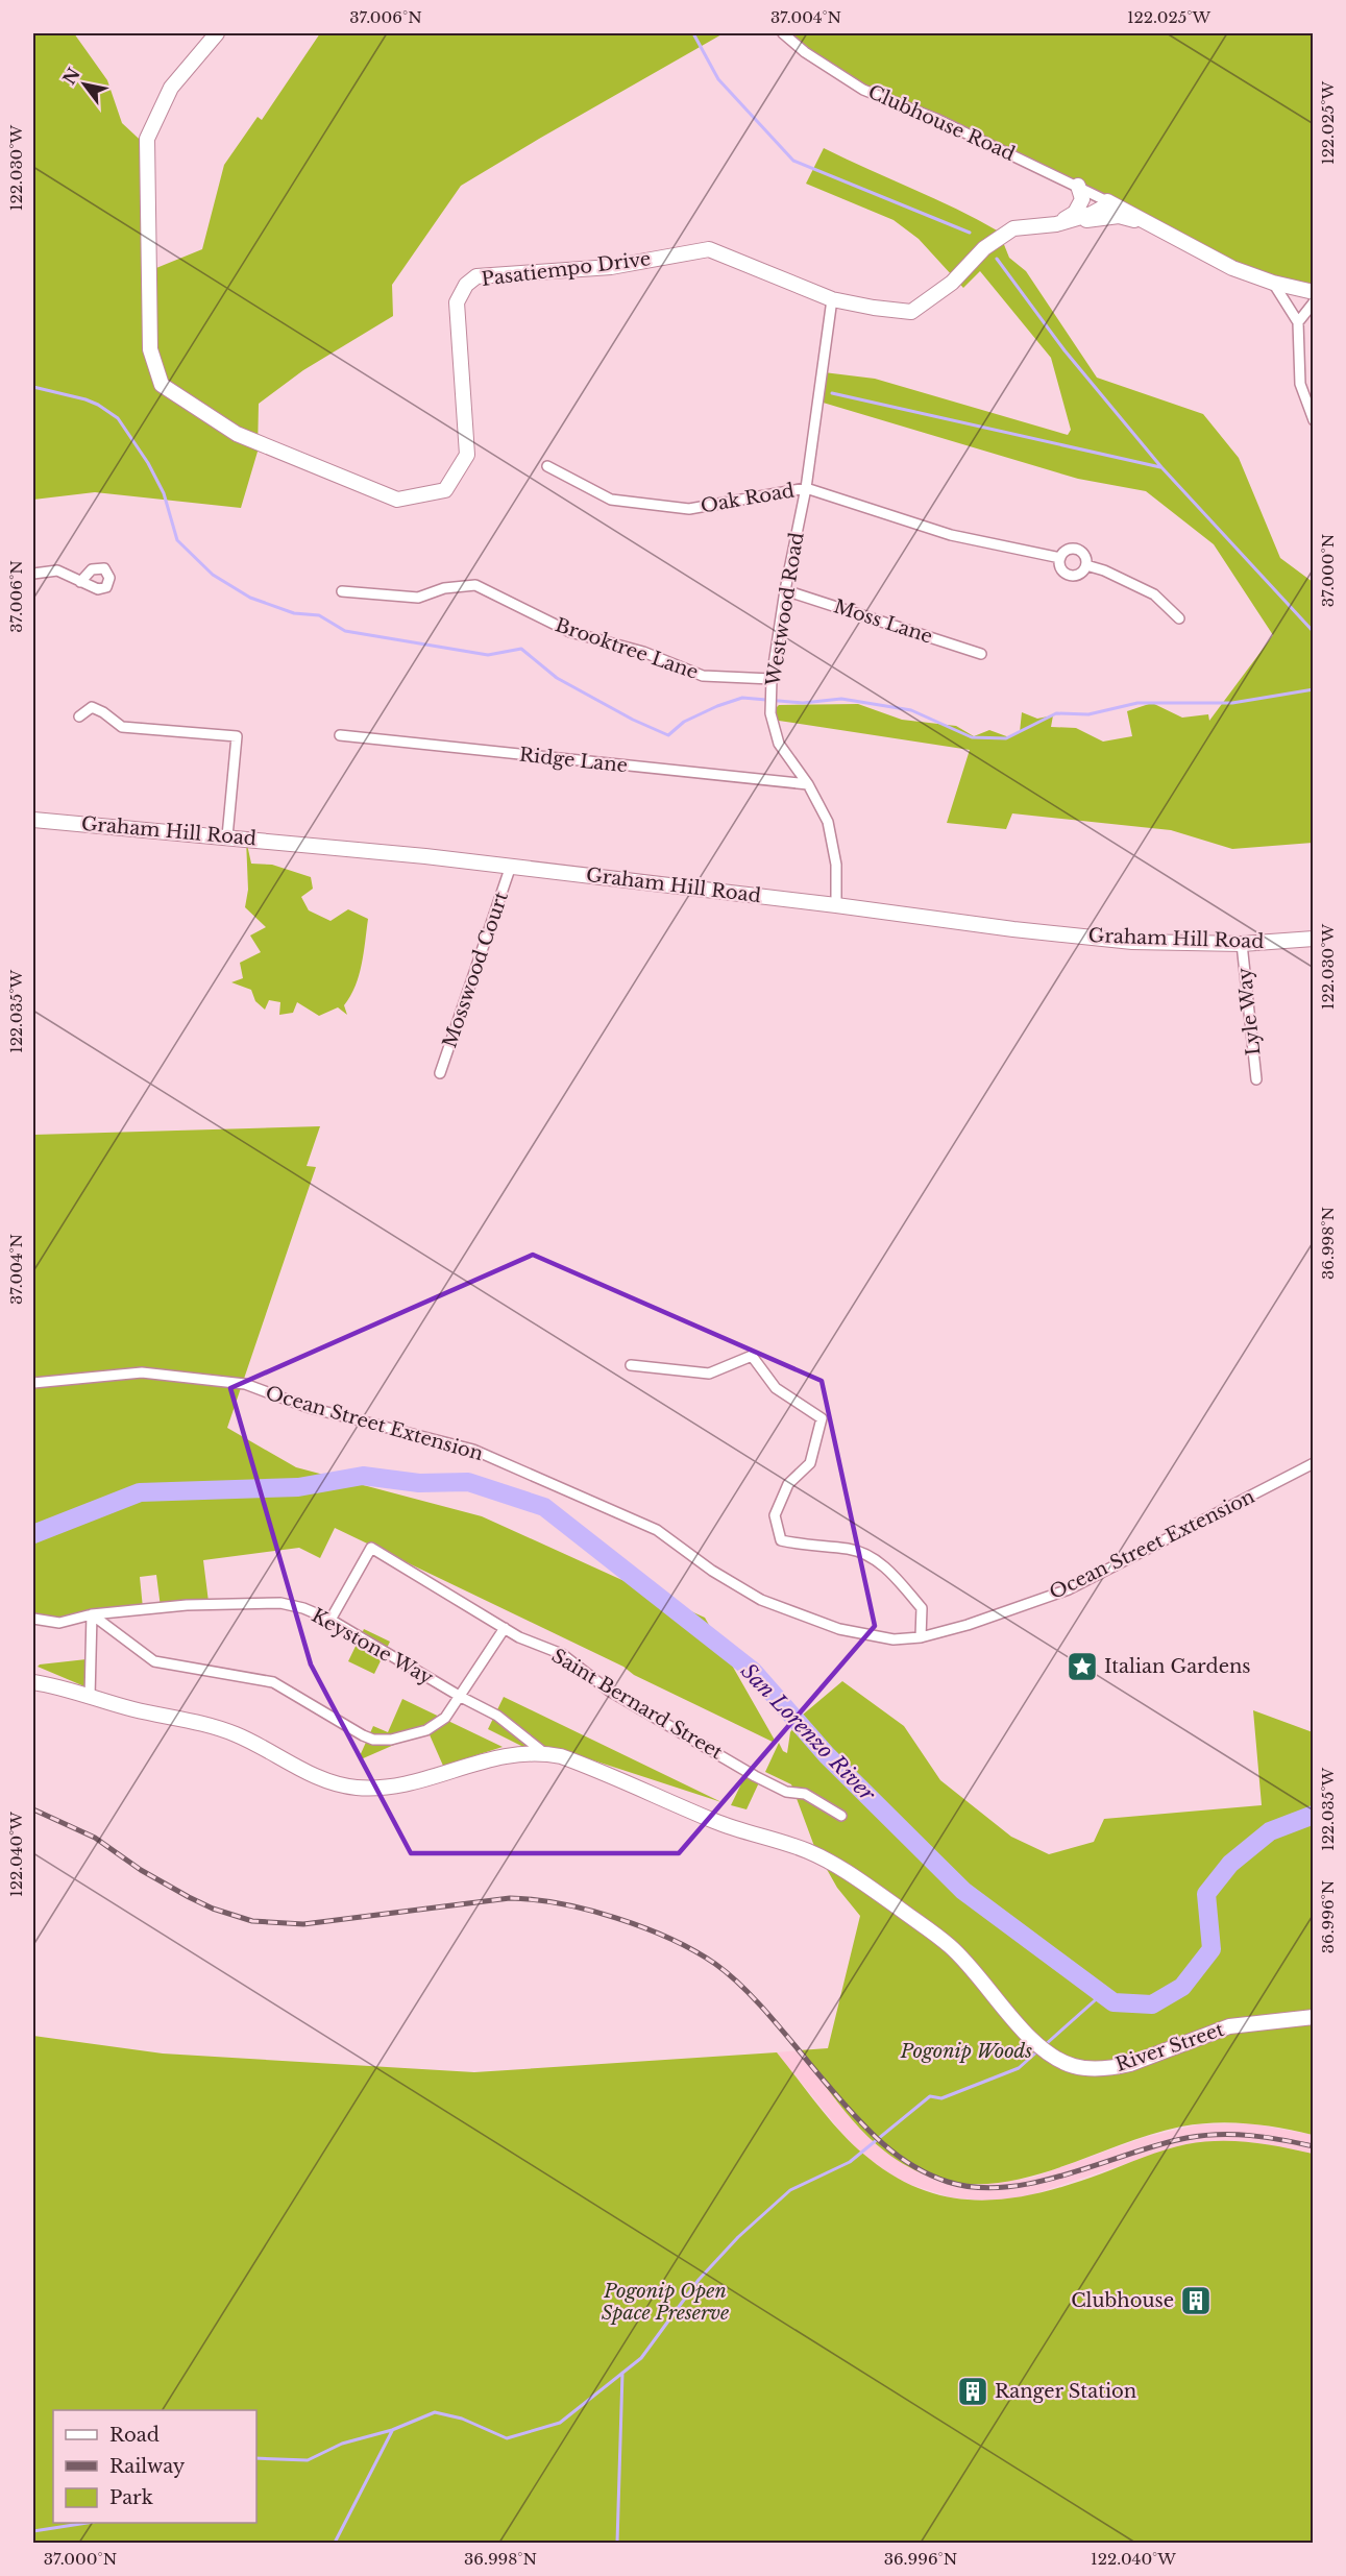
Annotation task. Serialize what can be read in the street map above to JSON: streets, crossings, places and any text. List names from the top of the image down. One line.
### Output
{"streets":{"main road":["Pasatiempo Drive","Graham Hill Road","River Street"],"street":["Clubhouse Road","Oak Road","Westwood Road","Moss Lane","Brooktree Lane","Ridge Lane","Mosswood Court","Lyle Way","Ocean Street Extension","Keystone Way","Saint Bernard Street"]},"crossings":[["Clubhouse Road","Pasatiempo Drive"],["Pasatiempo Drive","Westwood Road"],["Oak Road","Westwood Road"],["Westwood Road","Moss Lane"],["Westwood Road","Brooktree Lane"],["Westwood Road","Ridge Lane"],["Westwood Road","Graham Hill Road"],["Graham Hill Road","Mosswood Court"],["Graham Hill Road","Lyle Way"],["Keystone Way","Saint Bernard Street"],["Keystone Way","River Street"]],"water":["San Lorenzo River"],"parks":["Pogonip Woods","Pogonip Open Space Preserve"],"places":{"place":["Italian Gardens"],"building":["Clubhouse","Ranger Station"]},"legend":["Road","Railway","Park"],"north":"top left","coordinates":["37.006°N","37.004°N","122.025°W","122.030°W","37.000°N","122.035°W","36.998°N","122.040°W","36.996°N"]}
